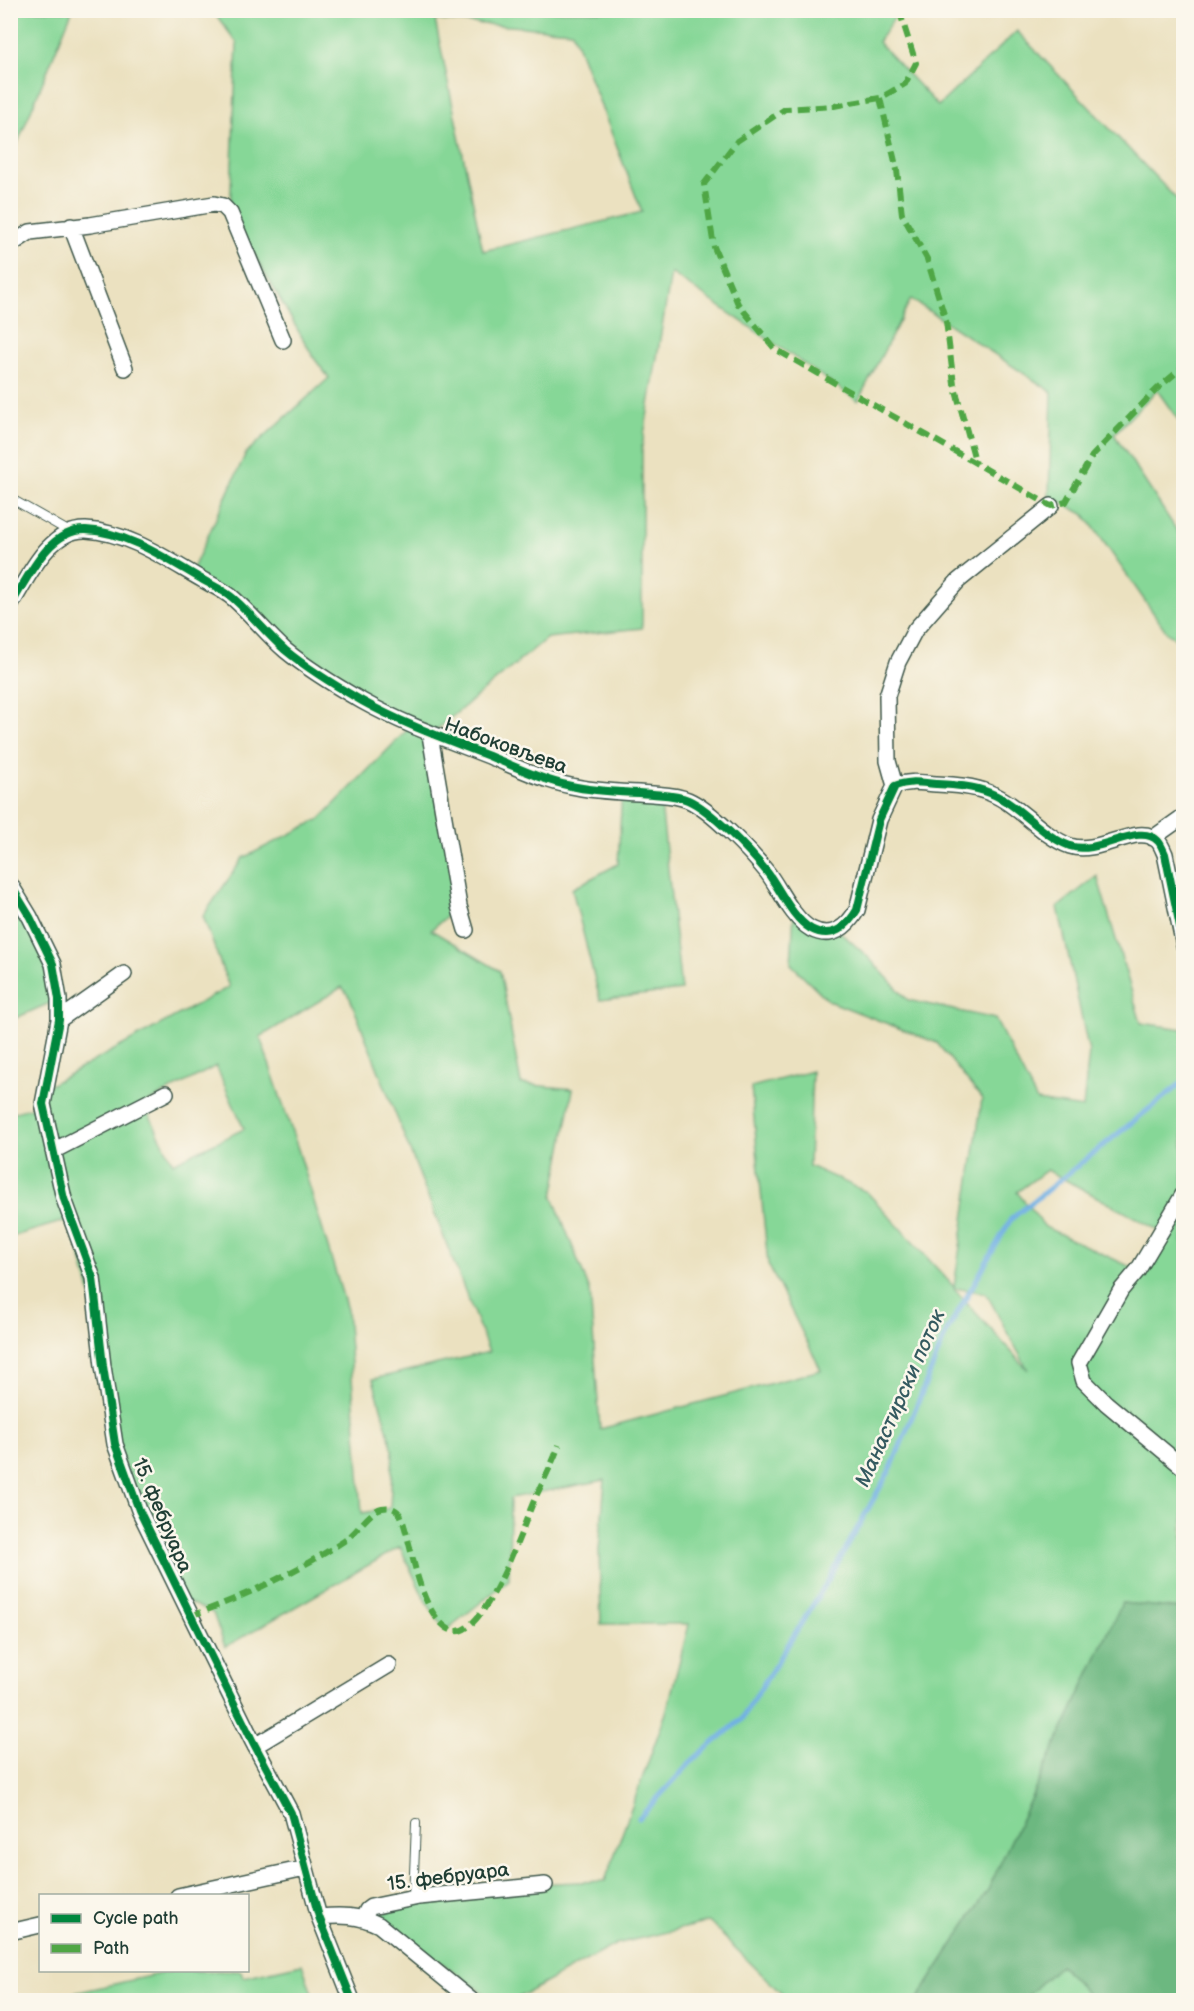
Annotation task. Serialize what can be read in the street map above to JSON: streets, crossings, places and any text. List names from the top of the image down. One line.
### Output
{"streets":{"street":["Набоковљева","15. фебруара"]},"water":["Манастирски поток"],"legend":["Cycle path","Path"]}
